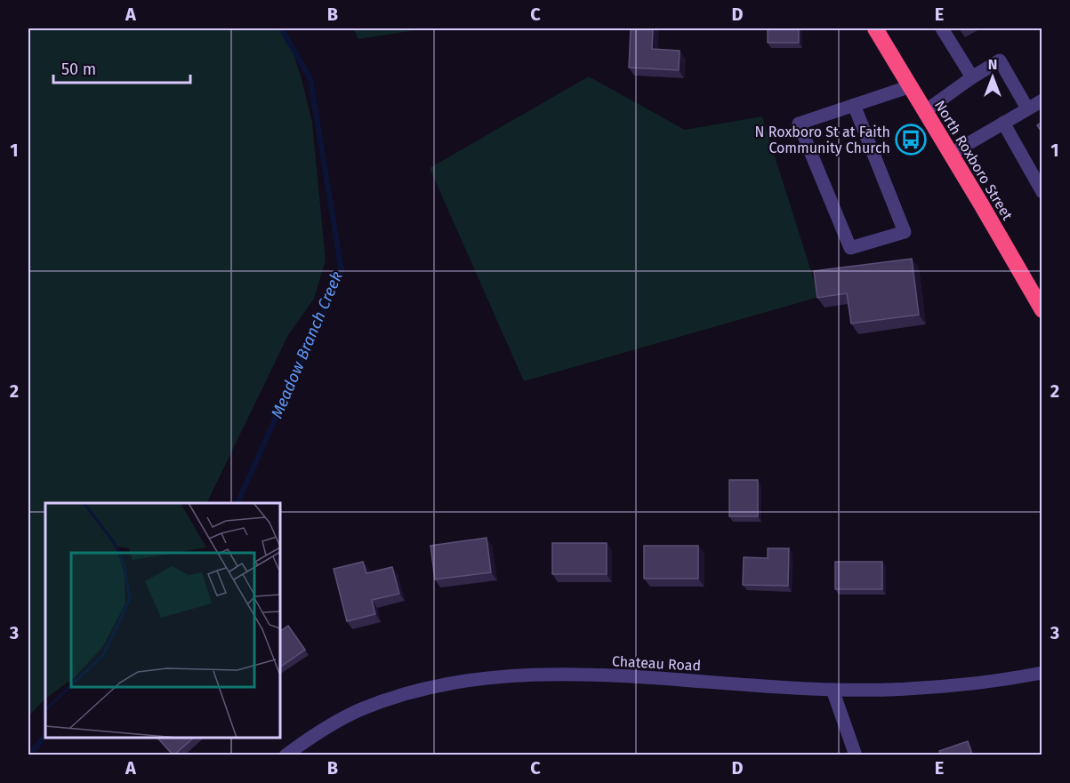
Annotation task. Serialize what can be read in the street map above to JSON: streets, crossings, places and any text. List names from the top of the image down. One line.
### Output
{"streets":{"highway":["North Roxboro Street"],"street":["Chateau Road"]},"water":["Meadow Branch Creek"],"places":{"bus stop":["N Roxboro St at Faith Community Church"]},"scale_bar":"50 m","north":"top","grid":{"columns":["A","B","C","D","E"],"rows":["1","2","3"]}}
